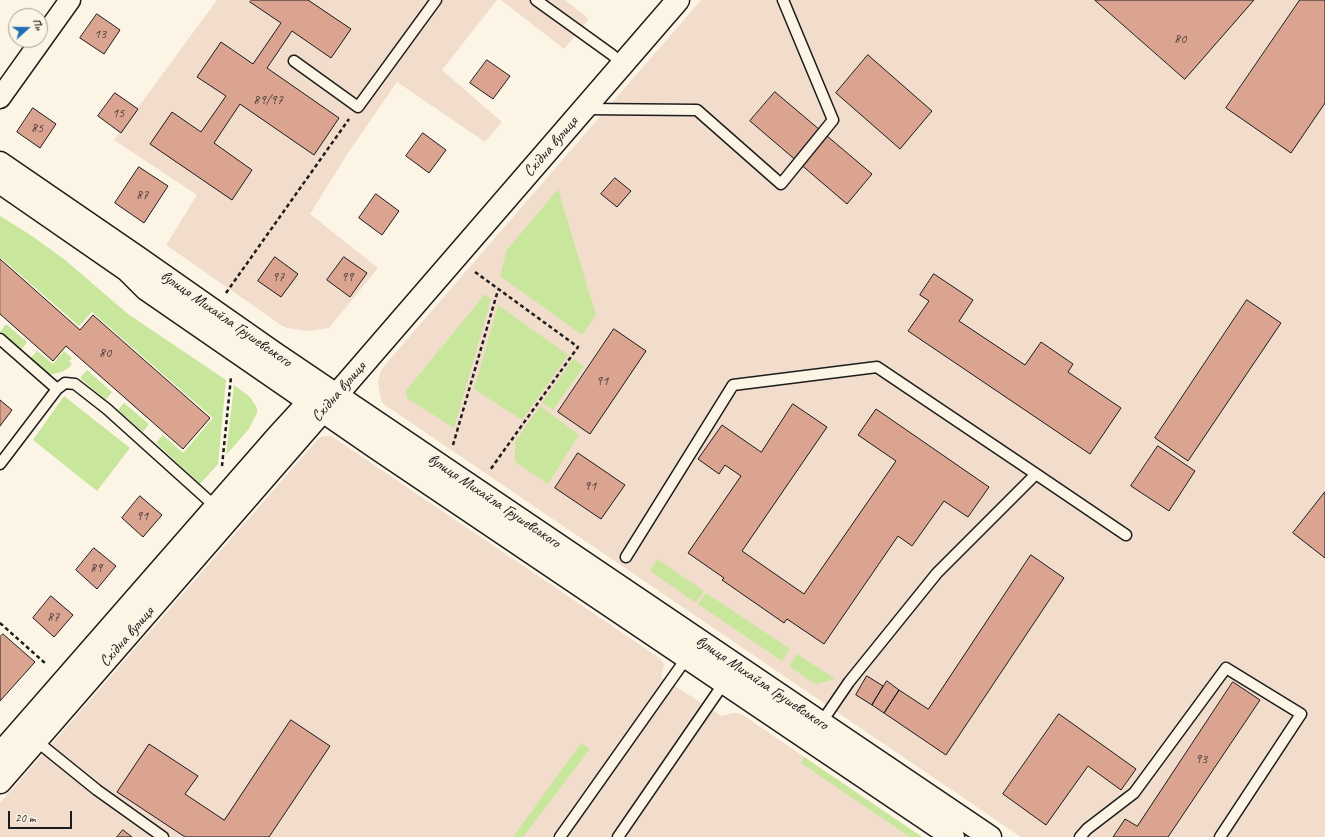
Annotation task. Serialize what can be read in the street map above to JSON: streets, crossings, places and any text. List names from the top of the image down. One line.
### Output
{"streets":{"main road":["Східна вулиця","вулиця Михайла Грушевського"]},"crossings":[["Східна вулиця","вулиця Михайла Грушевського"]],"house_numbers":["13","80","89/97","15","85","87","97","99","80","91","91","91","89","87","93"],"scale_bar":"20 m","north":"right"}
